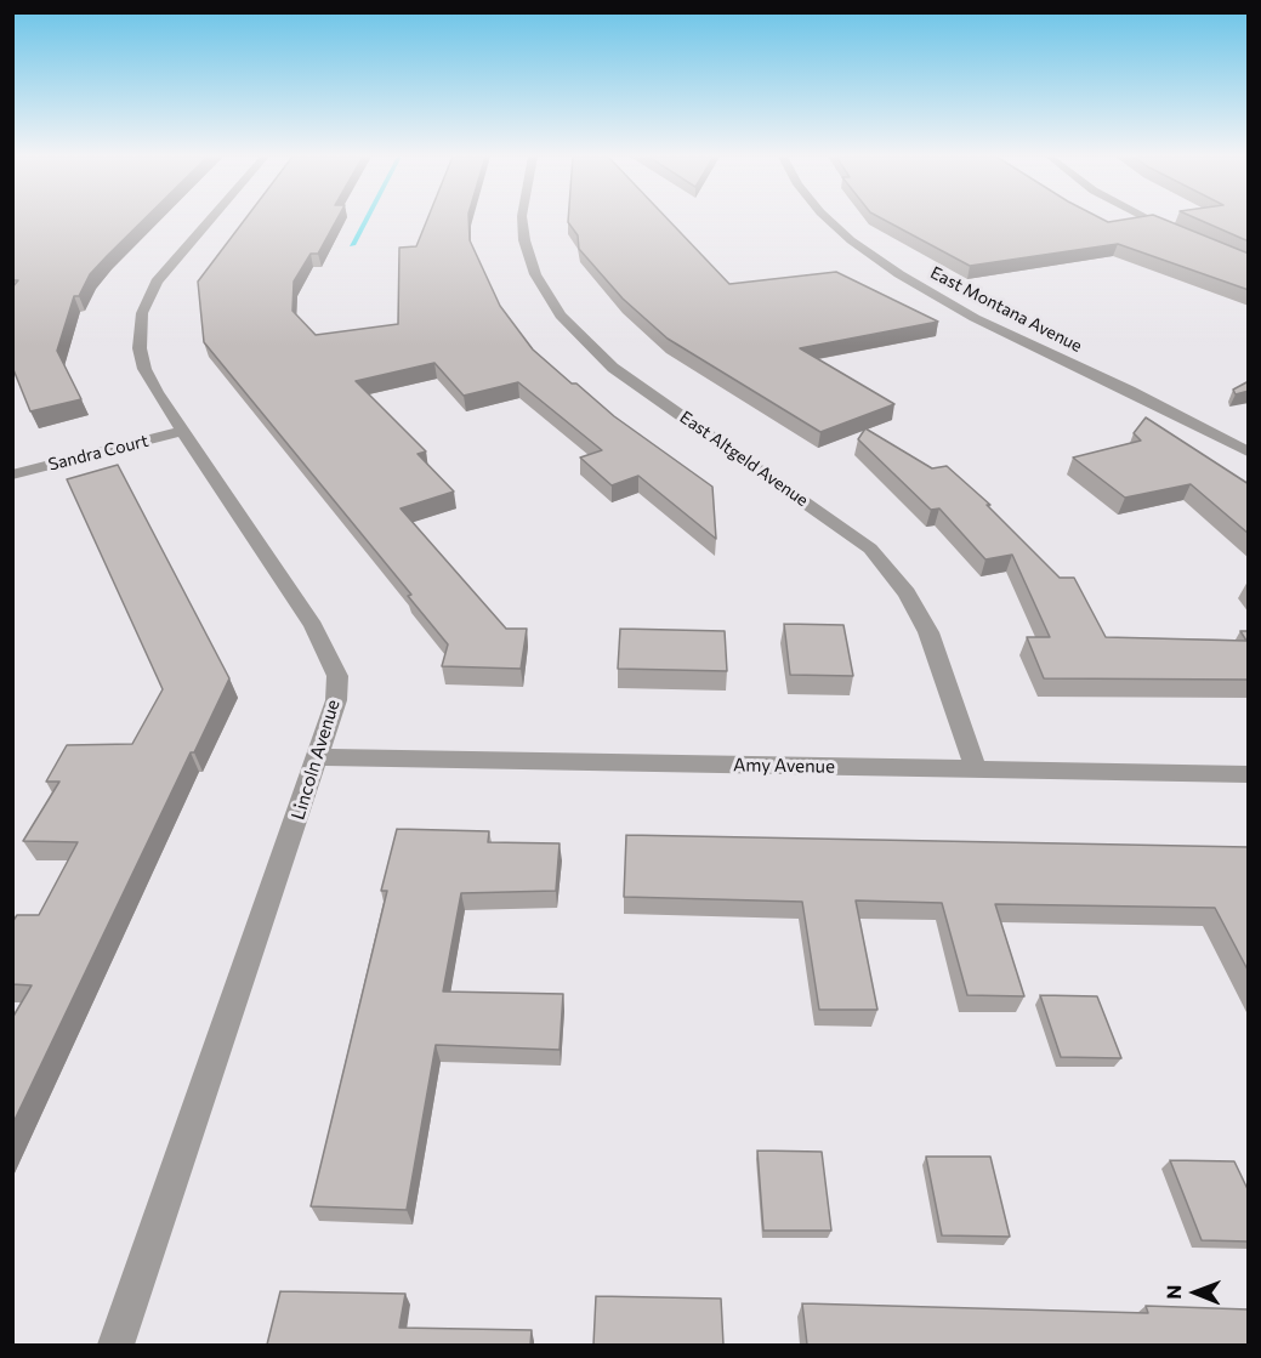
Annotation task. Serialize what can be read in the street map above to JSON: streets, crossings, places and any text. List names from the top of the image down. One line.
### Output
{"streets":{"street":["East Montana Avenue","Sandra Court","East Altgeld Avenue","Lincoln Avenue","Amy Avenue"]},"crossings":[["Sandra Court","Lincoln Avenue"],["East Altgeld Avenue","Amy Avenue"],["Lincoln Avenue","Amy Avenue"]],"north":"left"}
